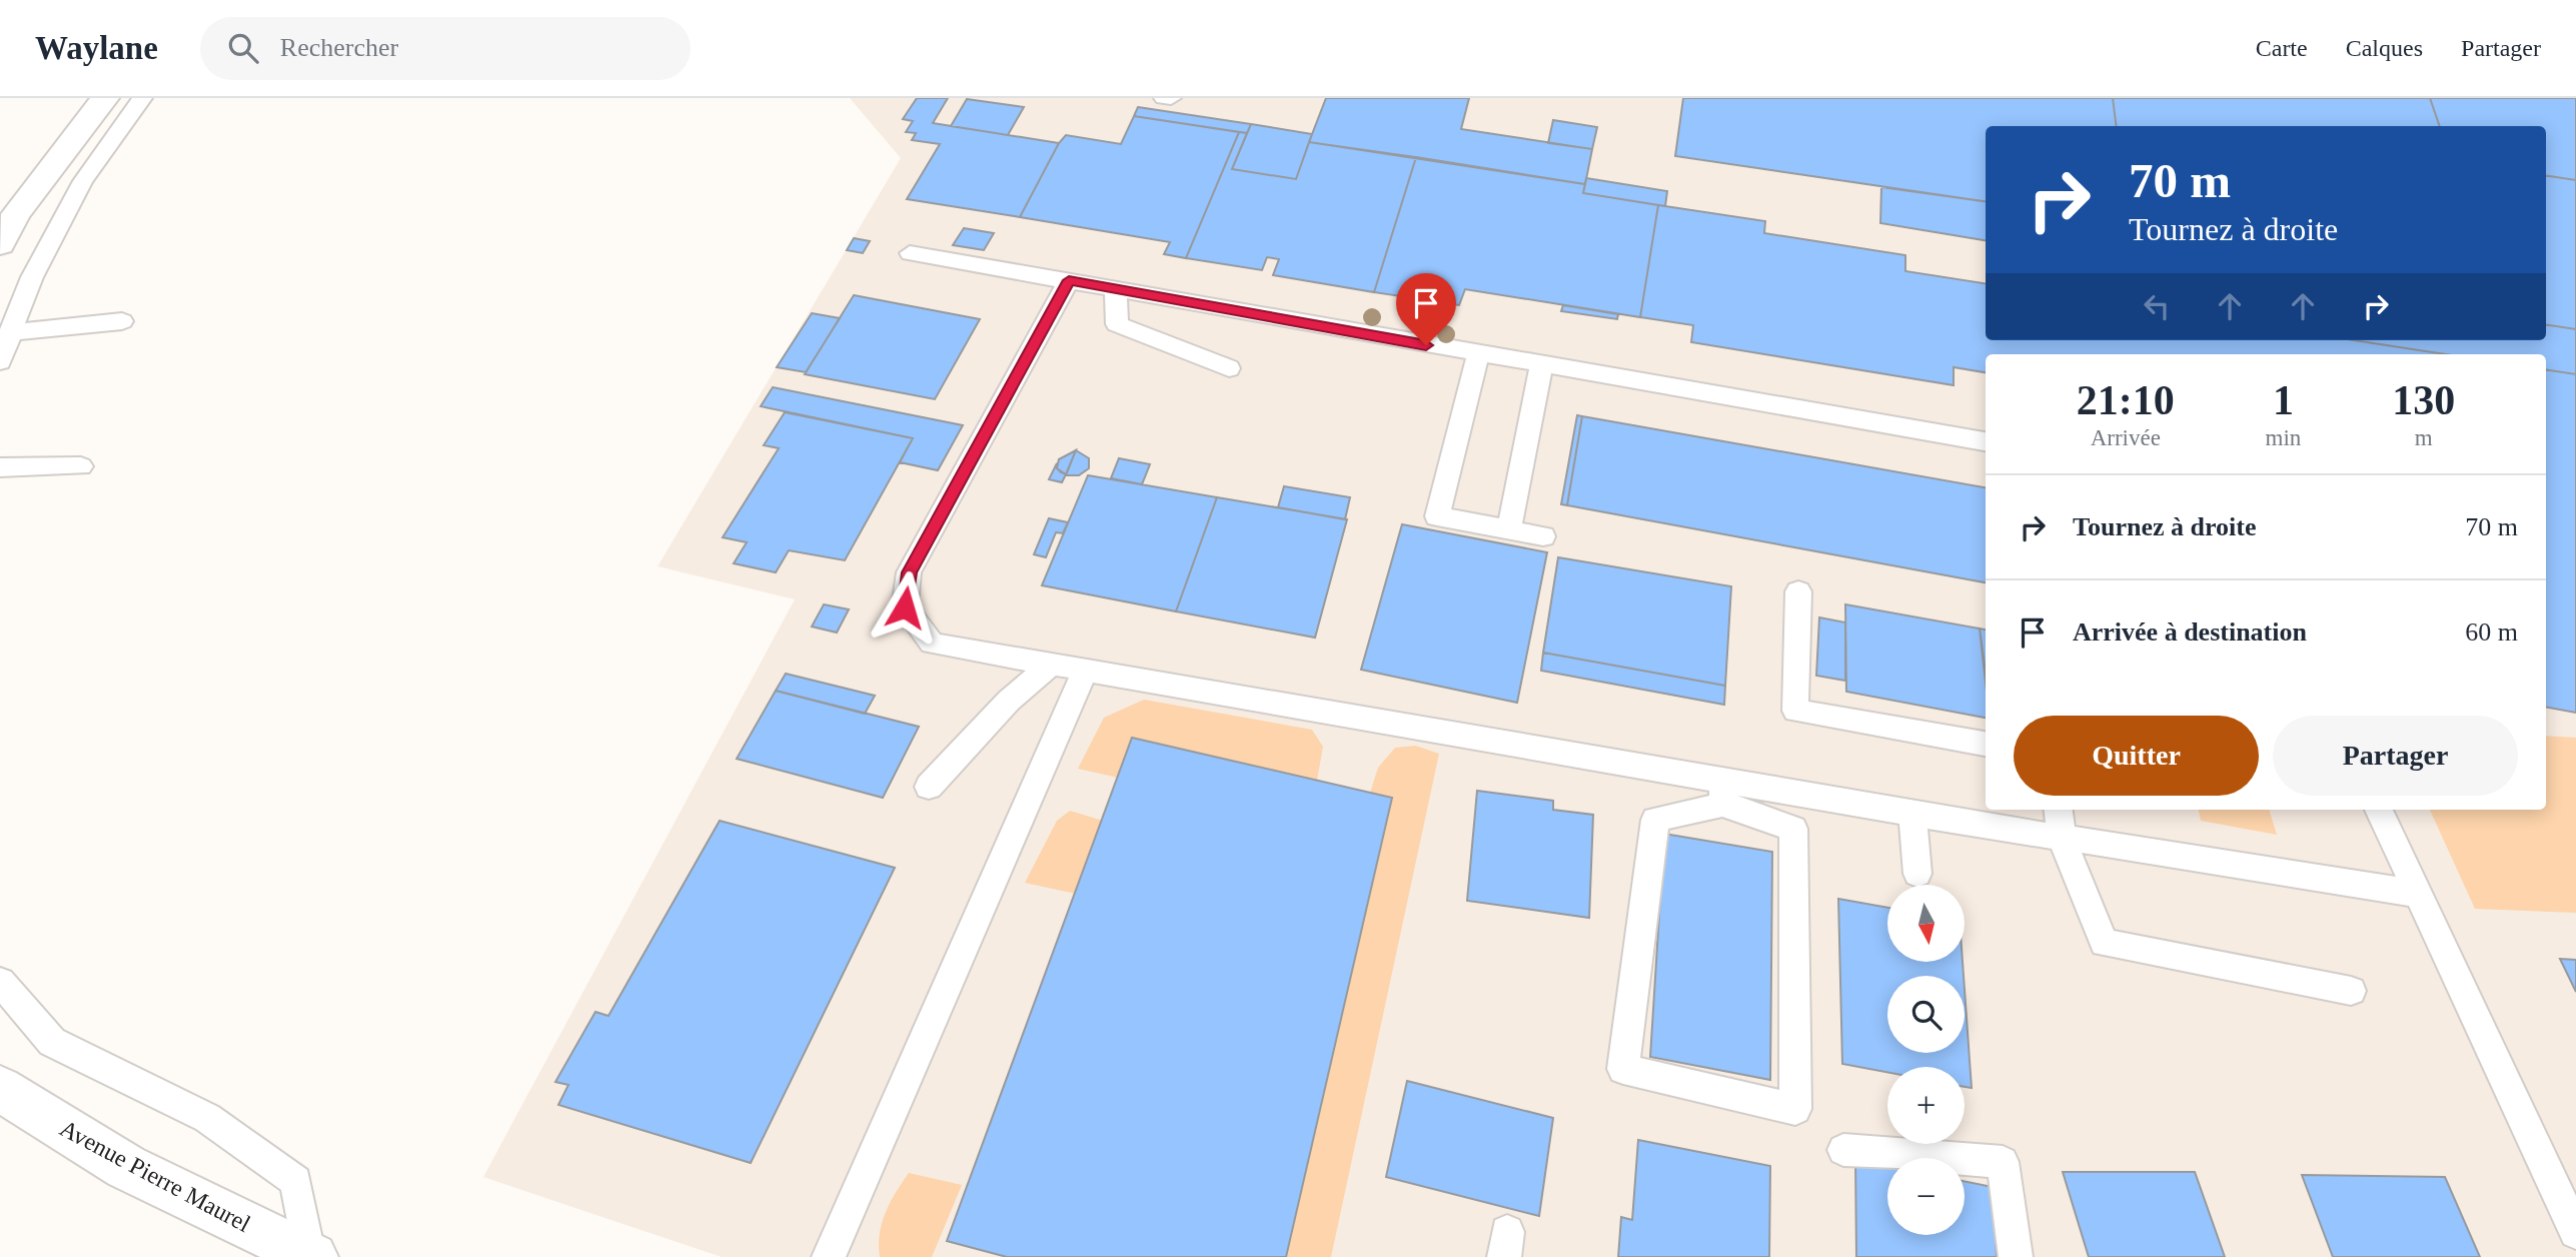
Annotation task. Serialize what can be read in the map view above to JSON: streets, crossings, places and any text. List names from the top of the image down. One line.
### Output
{"streets":{"street":["Avenue Pierre Maurel"]},"north":"bottom","page":{"header":"Waylane","search":"Rechercher","nav":["Carte","Calques","Partager"],"turn":["70 m","Tournez à droite"],"eta":["21:10","Arrivée","1","min","130","m"],"list":[{"name":"Tournez à droite","value":"70 m"},{"name":"Arrivée à destination","value":"60 m"}],"buttons":["Quitter","Partager"],"map_buttons":["+","−"]}}
